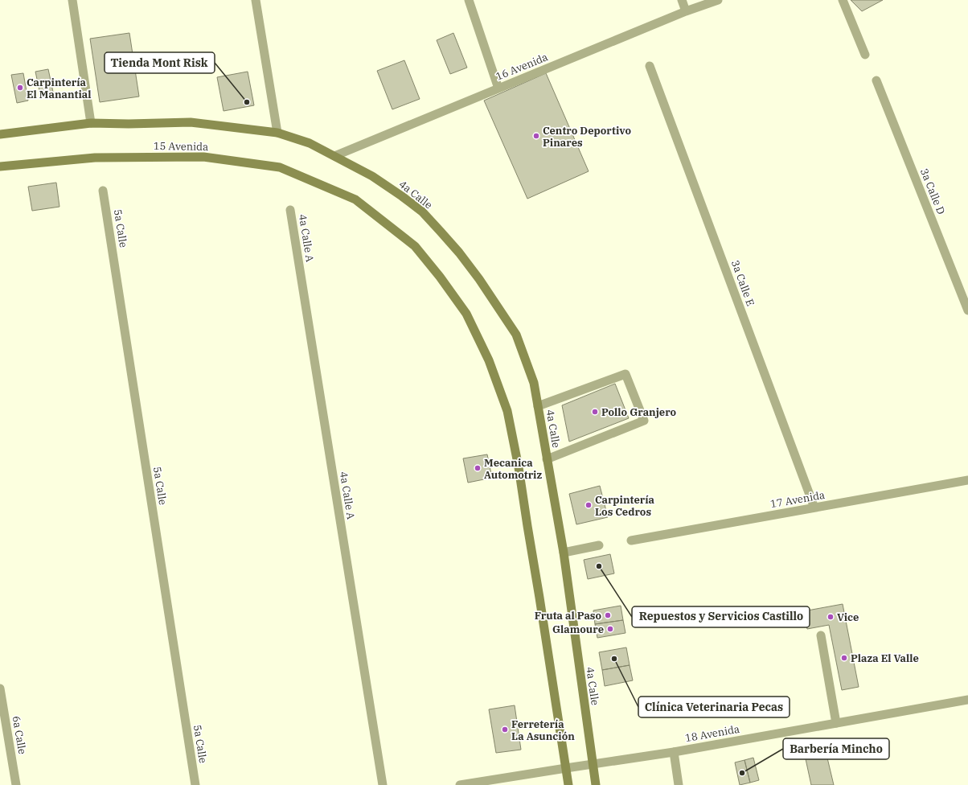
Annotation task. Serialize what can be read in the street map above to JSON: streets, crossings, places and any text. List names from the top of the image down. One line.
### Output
{"streets":{"main road":["15 Avenida","4a Calle"],"street":["16 Avenida","3a Calle D","5a Calle","4a Calle A","3a Calle E","17 Avenida","18 Avenida","6a Calle"]},"crossings":[["16 Avenida","4a Calle"],["15 Avenida","18 Avenida"],["4a Calle","18 Avenida"],["3a Calle E","17 Avenida"]],"places":["Carpintería El Manantial","Tienda Mont Risk","Centro Deportivo Pinares","Pollo Granjero","Mecanica Automotriz","Carpintería Los Cedros","Repuestos y Servicios Castillo","Fruta al Paso","Vice","Glamoure","Plaza El Valle","Clínica Veterinaria Pecas","Ferretería La Asunción","Barbería Mincho"]}
